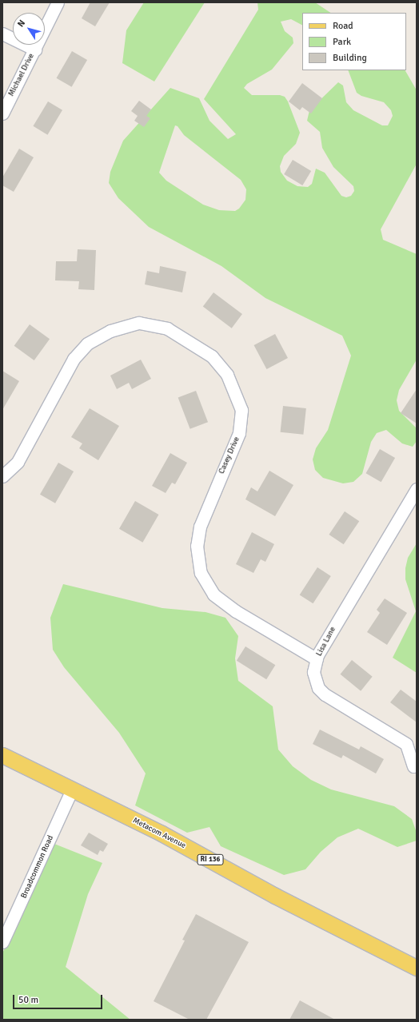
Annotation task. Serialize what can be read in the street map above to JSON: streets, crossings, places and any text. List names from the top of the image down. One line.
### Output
{"streets":{"main road":["Metacom Avenue","RI 136"],"street":["Michael Drive","Casey Drive","Lisa Lane","Broadcommon Road"]},"crossings":[["Casey Drive","Lisa Lane"],["Metacom Avenue","Broadcommon Road"]],"legend":["Road","Park","Building"],"scale_bar":"50 m","north":"top left"}
